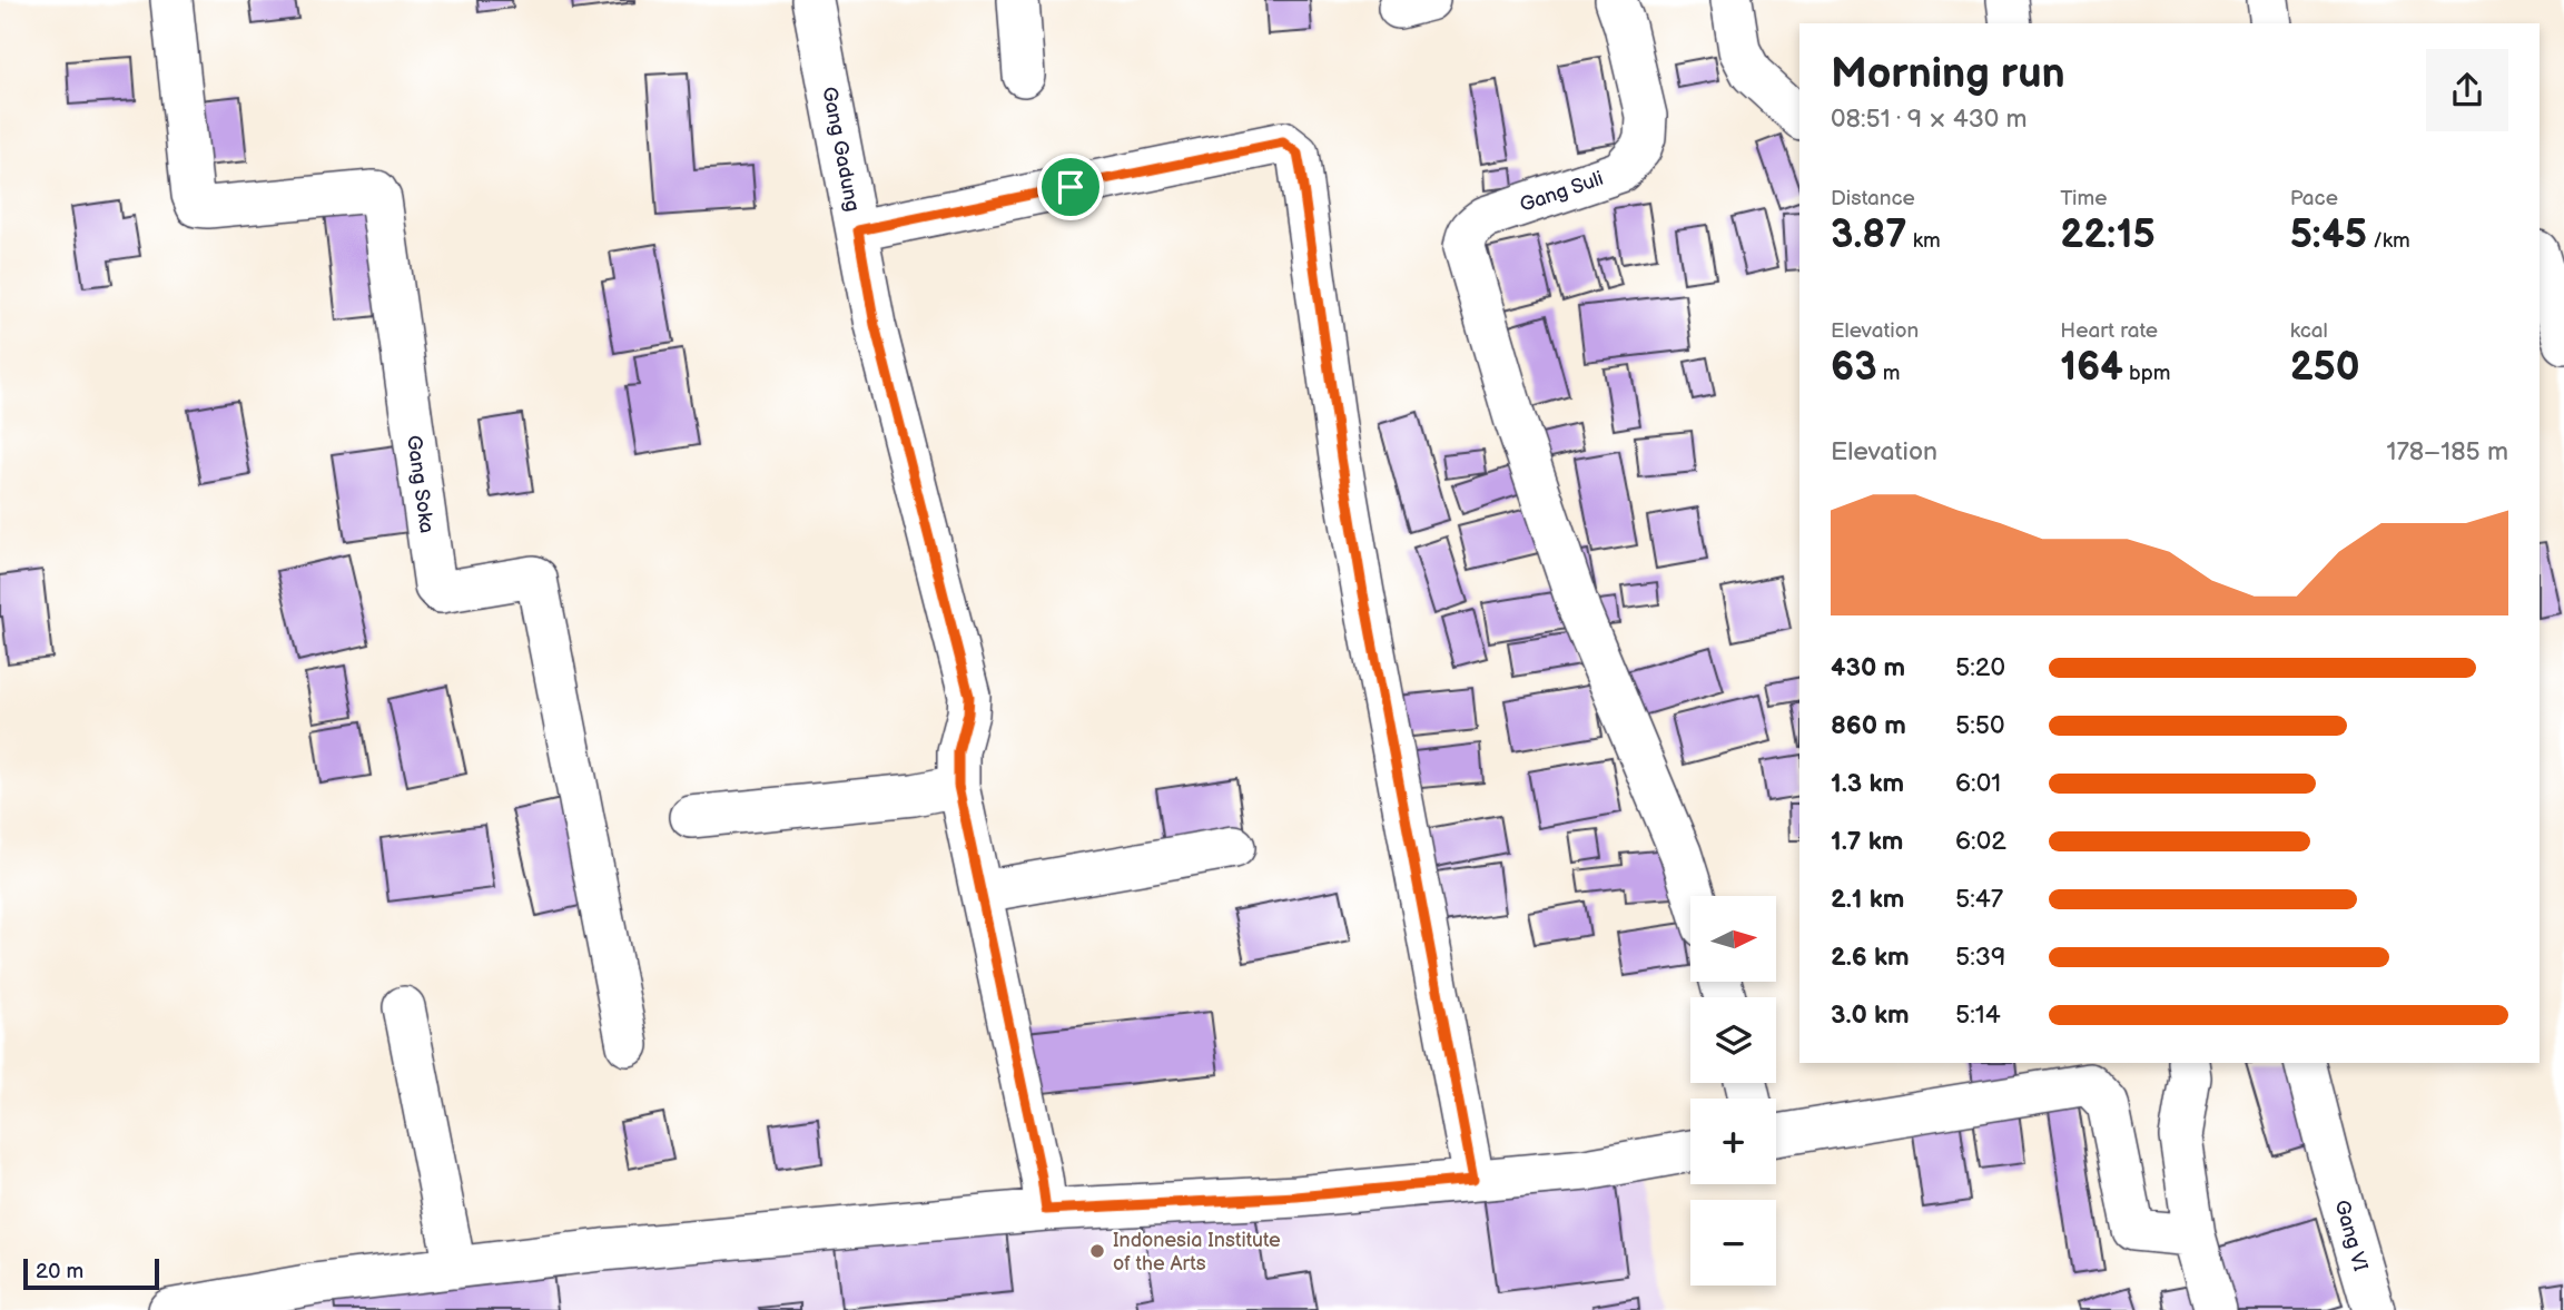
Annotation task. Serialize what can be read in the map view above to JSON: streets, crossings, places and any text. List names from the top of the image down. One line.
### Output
{"streets":{"street":["Gang Gadung","Gang Suli","Gang Soka","Gang VI"]},"places":["Indonesia Institute of the Arts"],"scale_bar":"20 m","north":"right","page":{"heading":["Morning run","08:51 · 9 × 430 m"],"stats":[["Distance","3.87 km"],["Time","22:15"],["Pace","5:45 /km"],["Elevation","63 m"],["Heart rate","164 bpm"],["kcal","250"]],"chart":["Elevation","178–185 m"],"list":[{"name":"430 m","note":"5:20"},{"name":"860 m","note":"5:50"},{"name":"1.3 km","note":"6:01"},{"name":"1.7 km","note":"6:02"},{"name":"2.1 km","note":"5:47"},{"name":"2.6 km","note":"5:39"},{"name":"3.0 km","note":"5:14"}],"map_buttons":["+","−"],"scale":"20 m"}}
